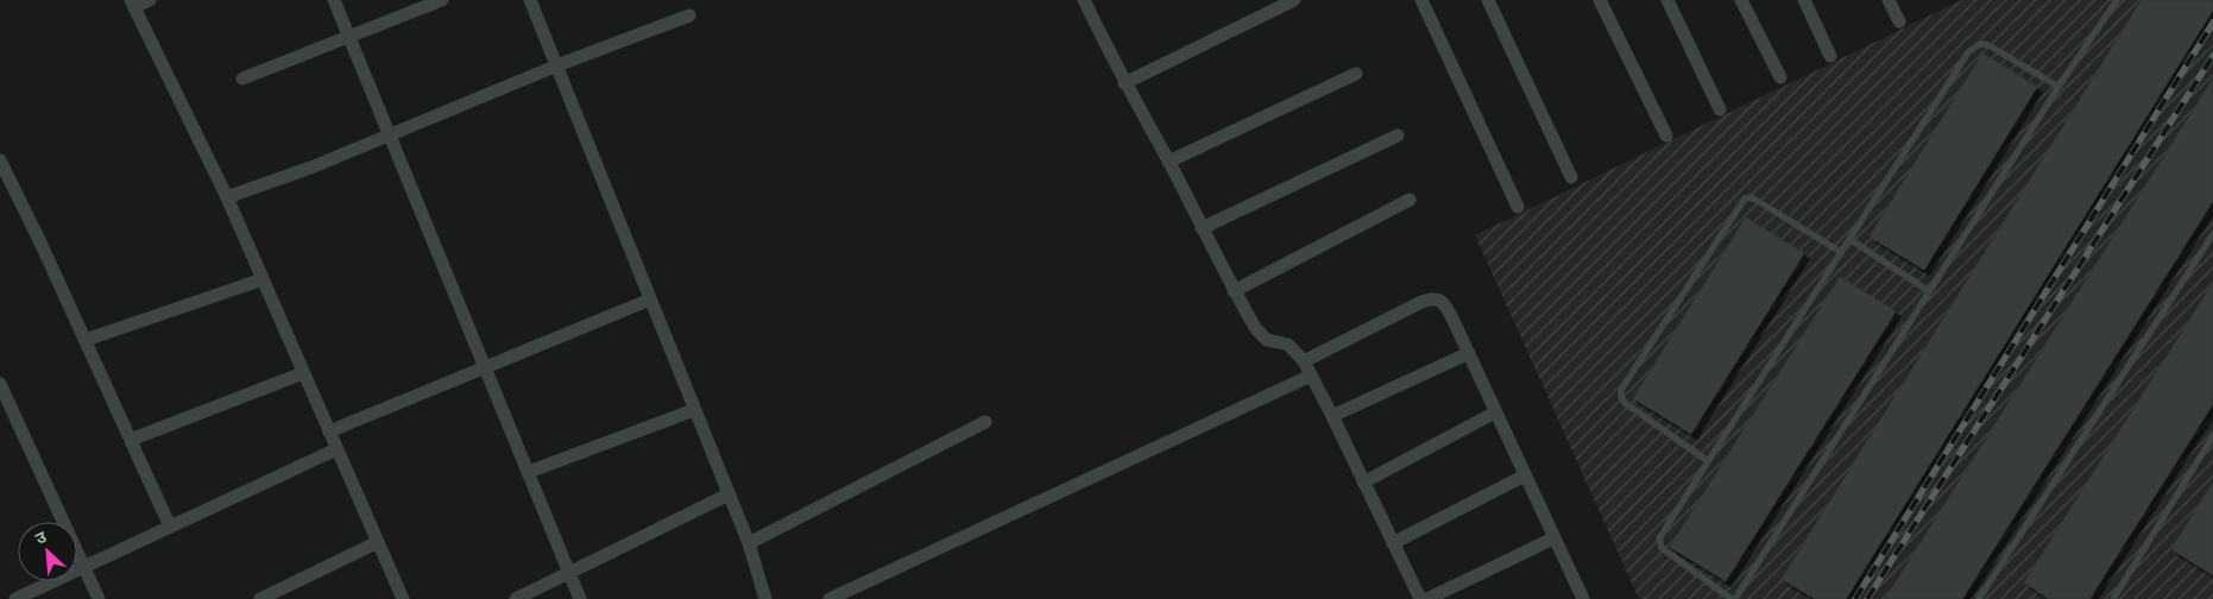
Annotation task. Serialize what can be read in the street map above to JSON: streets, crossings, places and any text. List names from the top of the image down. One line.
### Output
{"north":"top left"}
